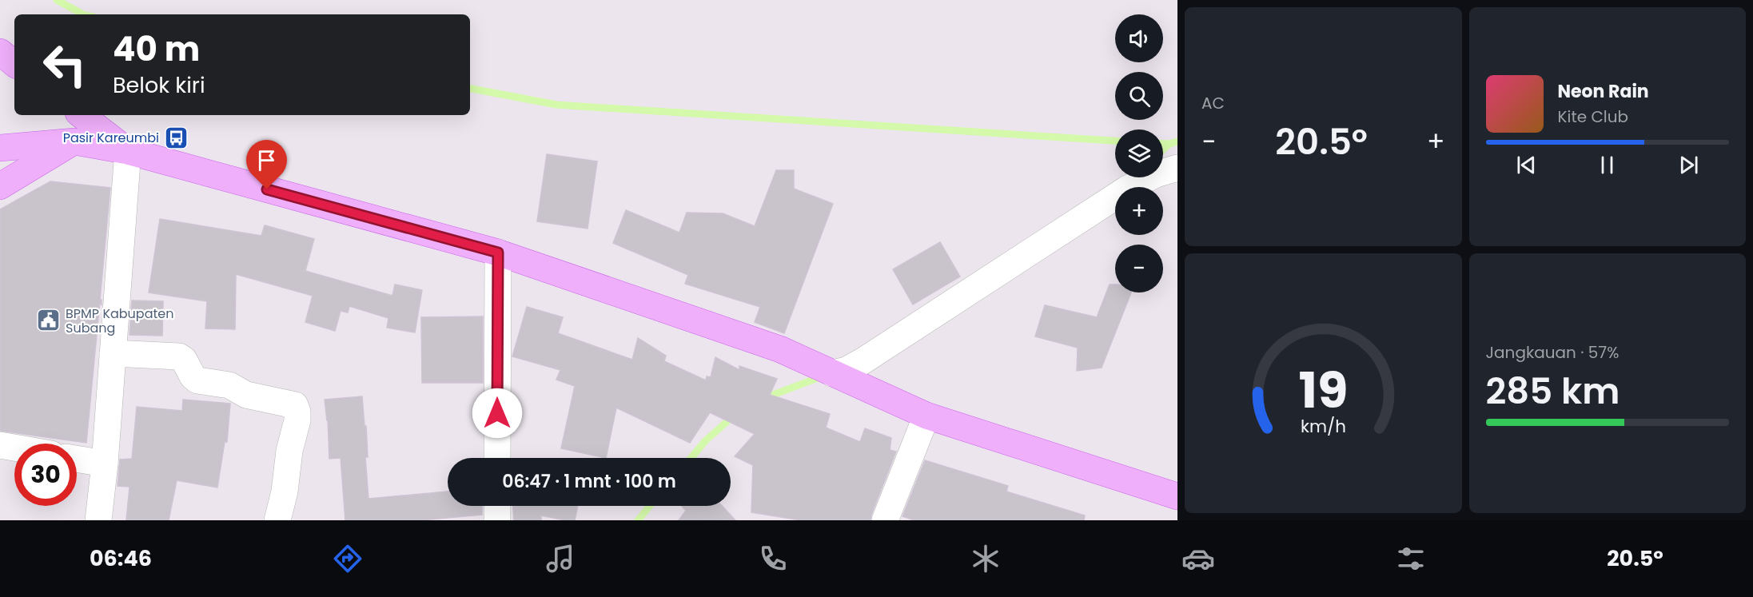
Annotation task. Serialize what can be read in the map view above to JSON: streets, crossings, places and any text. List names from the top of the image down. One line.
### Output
{"places":{"bus stop":["Pasir Kareumbi"],"public building":["BPMP Kabupaten Subang"]},"page":{"tile":["AC",["Jangkauan · 57%","285 km"]],"map_buttons":["+","−"],"turn":["40 m","Belok kiri"],"song":["Neon Rain","Kite Club"],"heat":["−","20.5°","+"],"limit":"30","trip":"06:47 · 1 mnt · 100 m","tabs":["06:46","20.5°"],"gauge":["19","km/h"]}}
